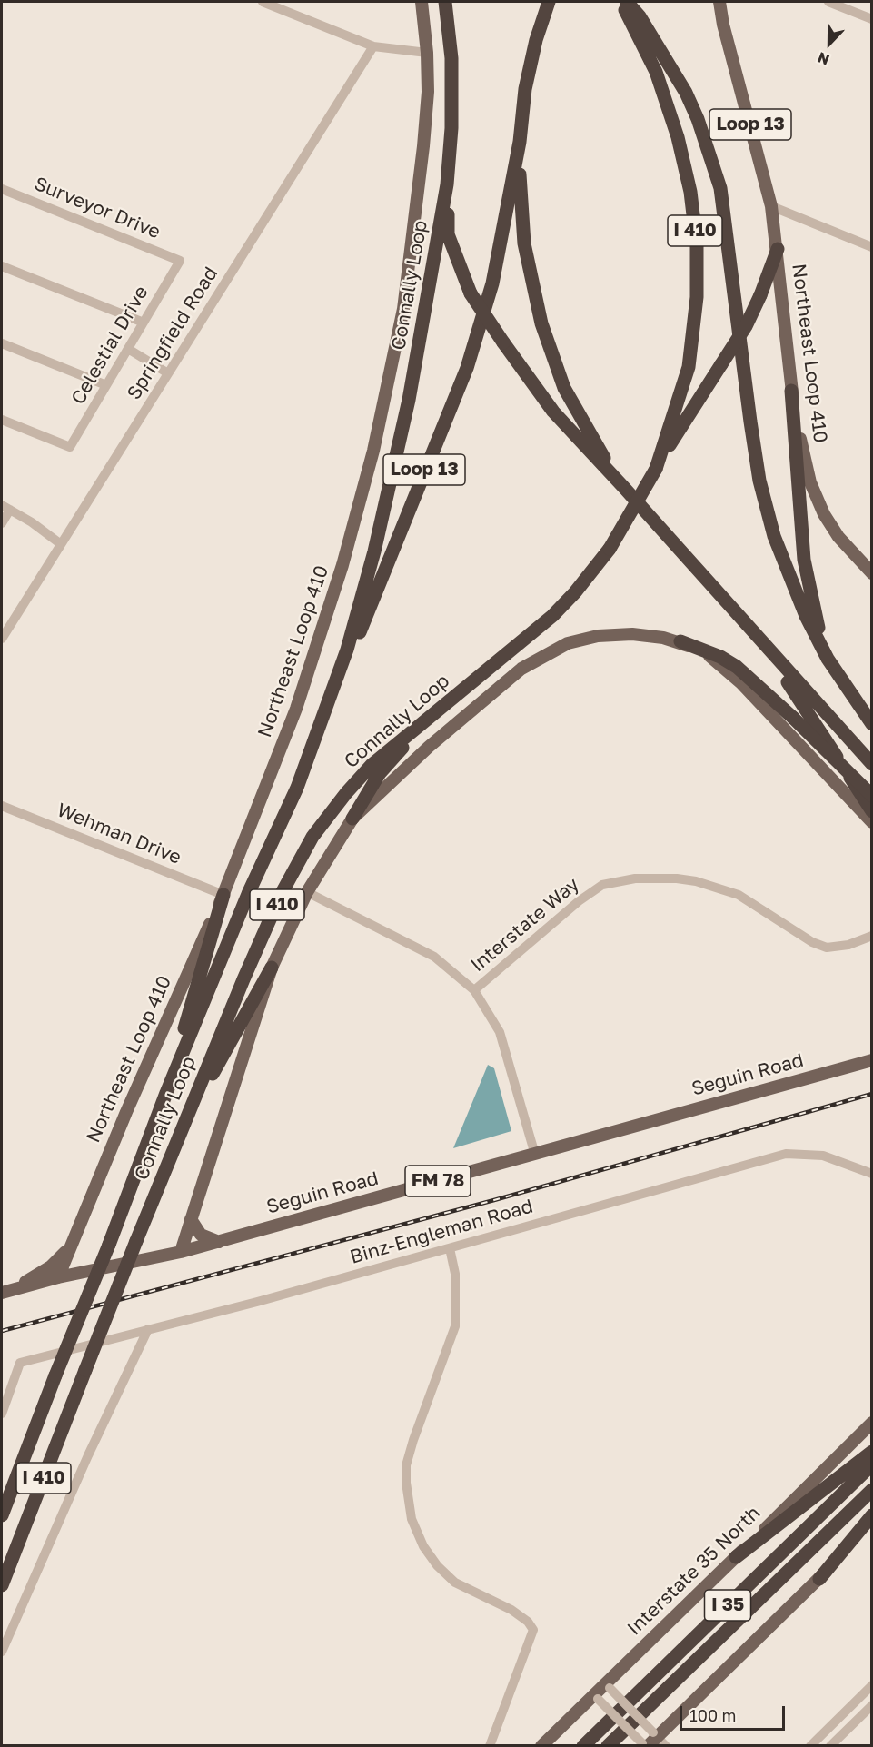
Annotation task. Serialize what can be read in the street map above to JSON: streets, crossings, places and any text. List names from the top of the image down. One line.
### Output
{"streets":{"highway":["Loop 13","I 410","Connally Loop","I 35"],"main road":["Northeast Loop 410","Seguin Road","FM 78","Interstate 35 North"],"street":["Surveyor Drive","Springfield Road","Celestial Drive","Wehman Drive","Interstate Way","Binz-Engleman Road"]},"crossings":[["Loop 13","Connally Loop"],["Loop 13","Northeast Loop 410"],["Surveyor Drive","Celestial Drive"],["Northeast Loop 410","Wehman Drive"],["Northeast Loop 410","Seguin Road"]],"scale_bar":"100 m","north":"bottom"}
